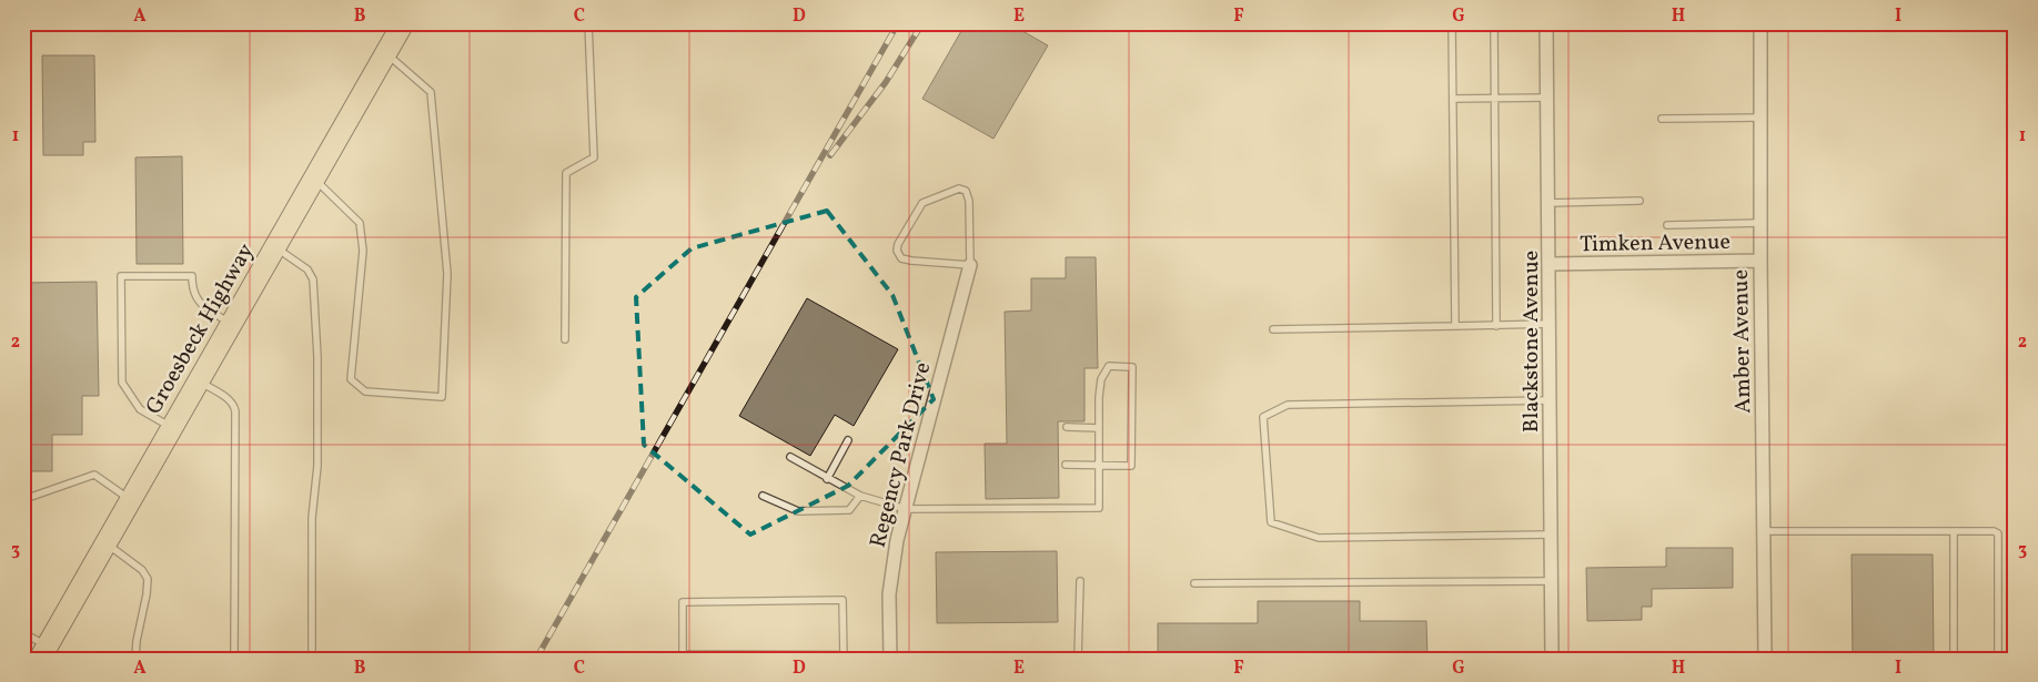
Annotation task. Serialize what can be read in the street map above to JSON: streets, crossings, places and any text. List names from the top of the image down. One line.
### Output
{"streets":{"main road":["Groesbeck Highway"],"street":["Timken Avenue","Blackstone Avenue","Amber Avenue","Regency Park Drive"]},"crossings":[["Timken Avenue","Blackstone Avenue"],["Timken Avenue","Amber Avenue"]],"grid":{"columns":["A","B","C","D","E","F","G","H","I"],"rows":["1","2","3"]}}
